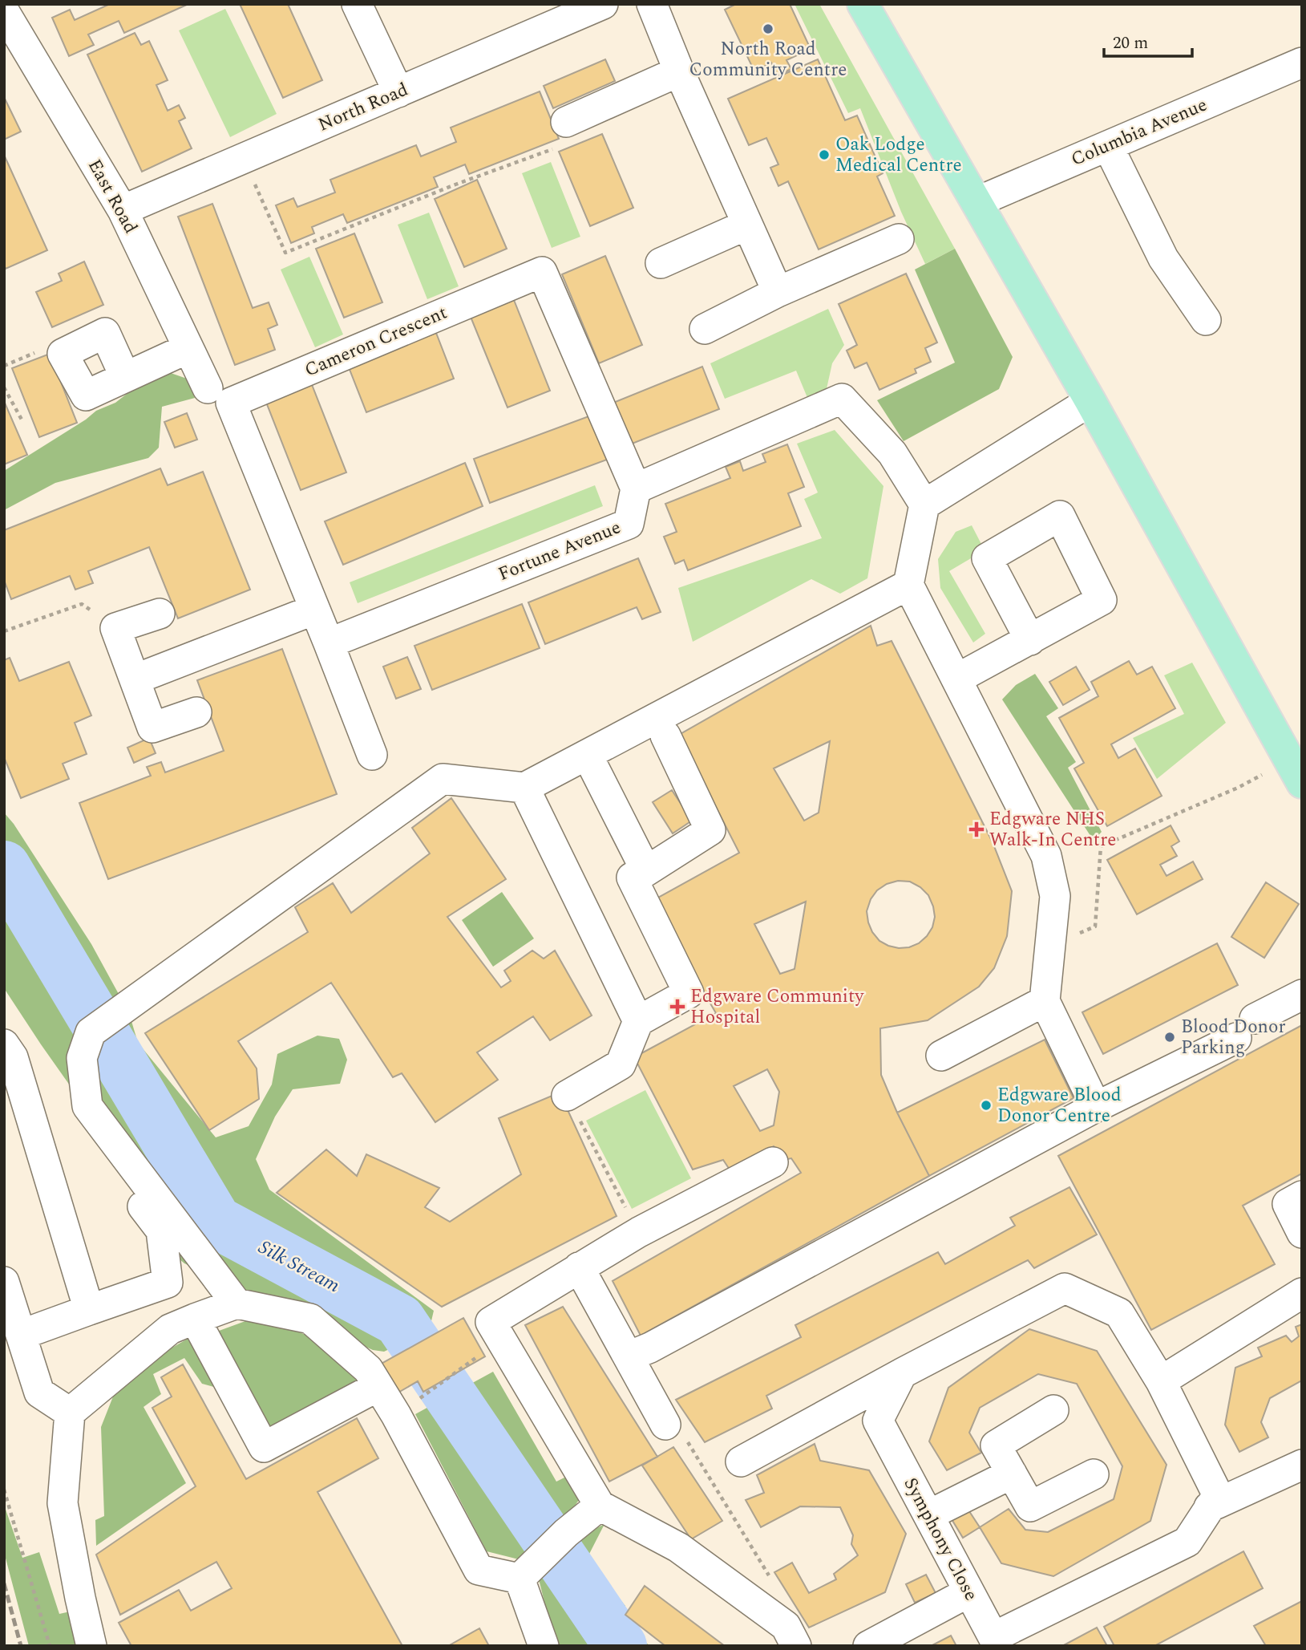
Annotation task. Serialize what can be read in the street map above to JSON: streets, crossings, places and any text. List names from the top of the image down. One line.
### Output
{"streets":{"street":["North Road","Columbia Avenue","East Road","Cameron Crescent","Fortune Avenue","Symphony Close"]},"crossings":[["North Road","East Road"],["Cameron Crescent","Fortune Avenue"]],"water":["Silk Stream"],"places":{"other":["North Road Community Centre","Oak Lodge Medical Centre","Blood Donor Parking","Edgware Blood Donor Centre"],"health":["Edgware NHS Walk-In Centre","Edgware Community Hospital"]},"scale_bar":"20 m"}
